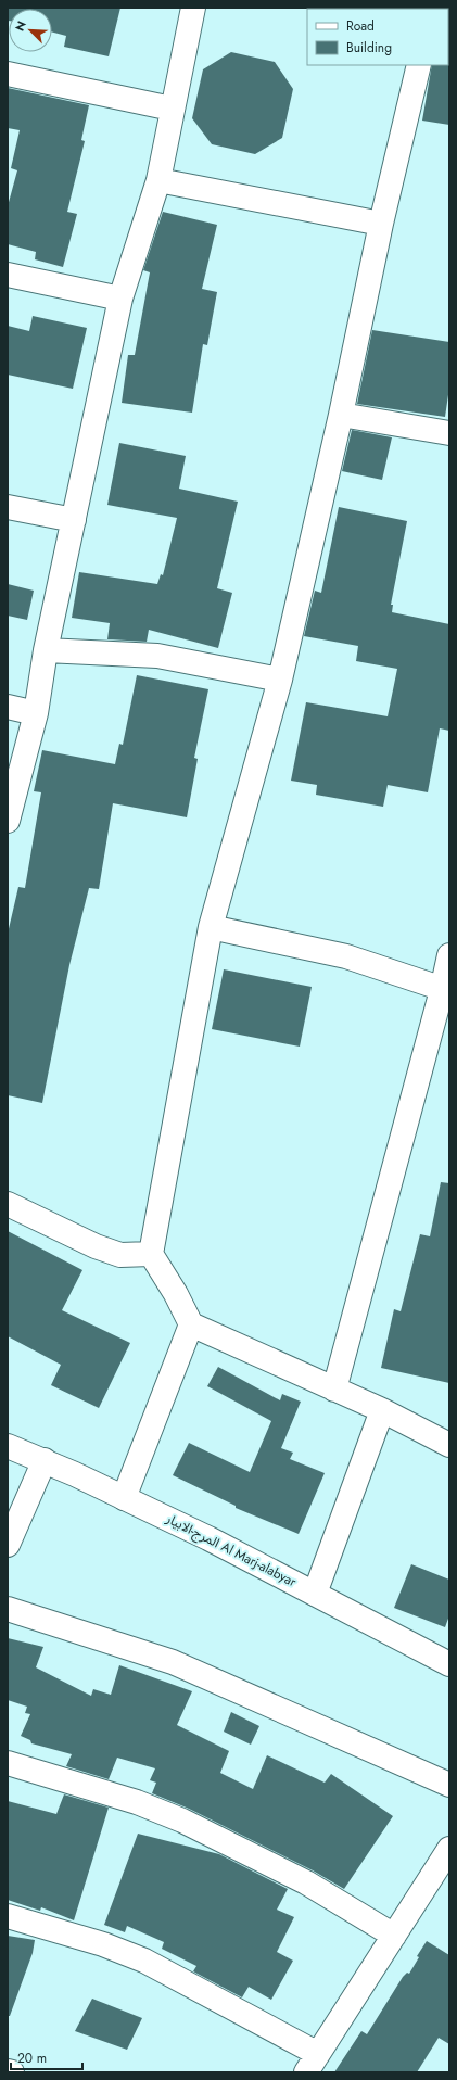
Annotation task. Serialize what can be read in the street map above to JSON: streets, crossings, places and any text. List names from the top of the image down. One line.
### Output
{"streets":{"street":["المرج-الابيار Al Marj-alabyar"]},"legend":["Road","Building"],"scale_bar":"20 m","north":"top left"}
